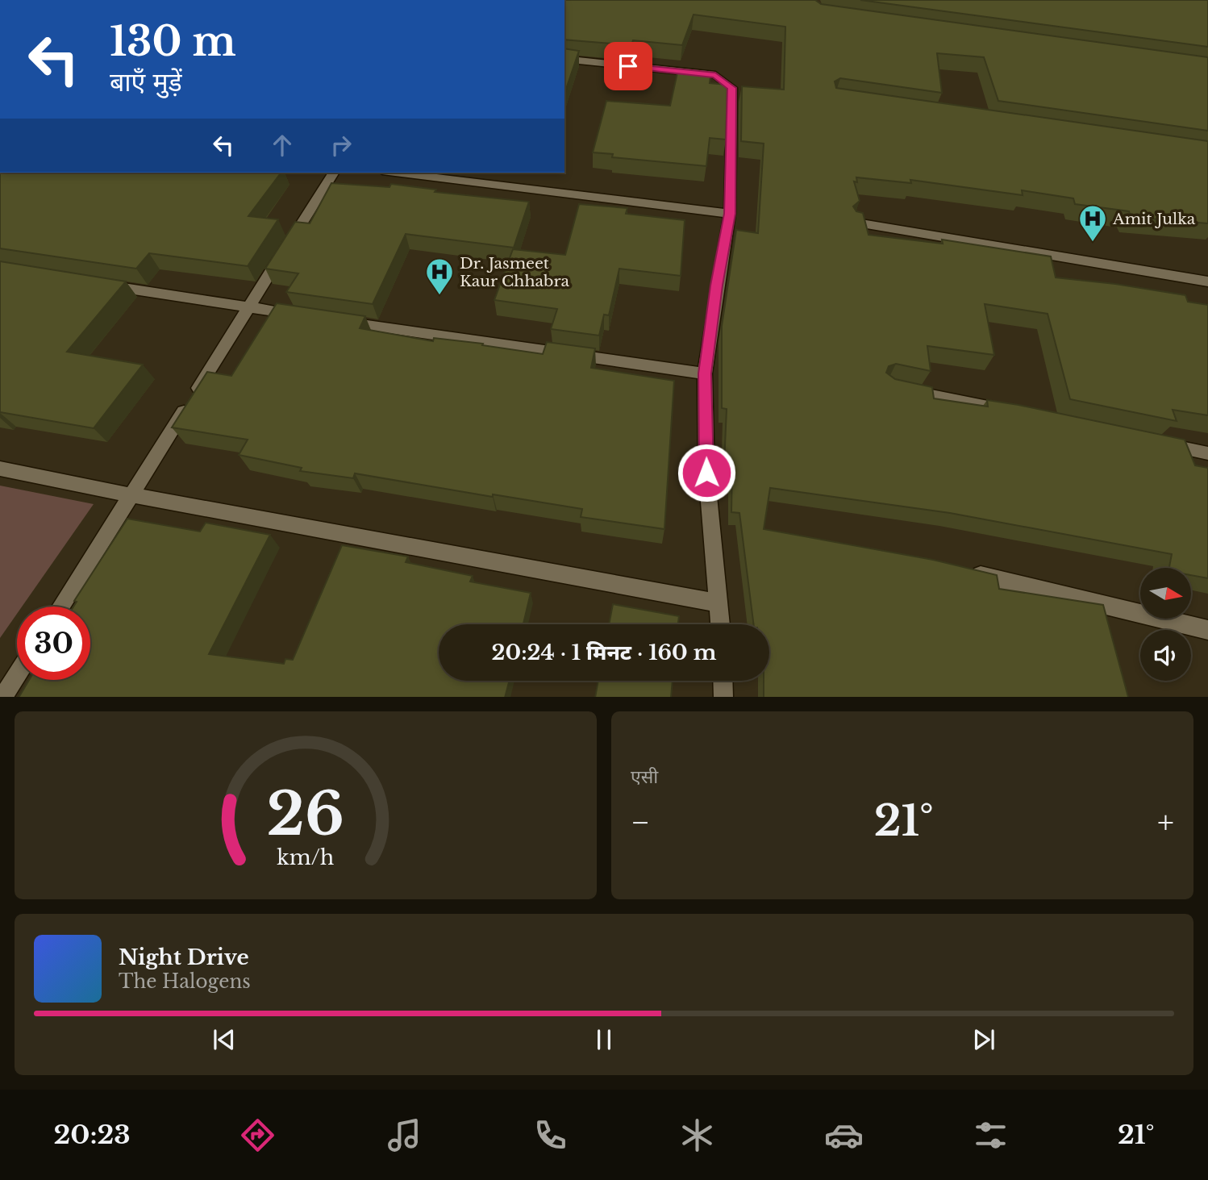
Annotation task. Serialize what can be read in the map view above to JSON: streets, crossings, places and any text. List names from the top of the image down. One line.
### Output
{"places":{"hospital":["Amit Julka","Dr. Jasmeet Kaur Chhabra"]},"north":"right","page":{"turn":["130 m","बाएँ मुड़ें"],"limit":"30","trip":"20:24 · 1 मिनट · 160 m","tile":"एसी","heat":["−","21°","+"],"song":["Night Drive","The Halogens"],"tabs":["20:23","21°"],"gauge":["26","km/h"]}}
